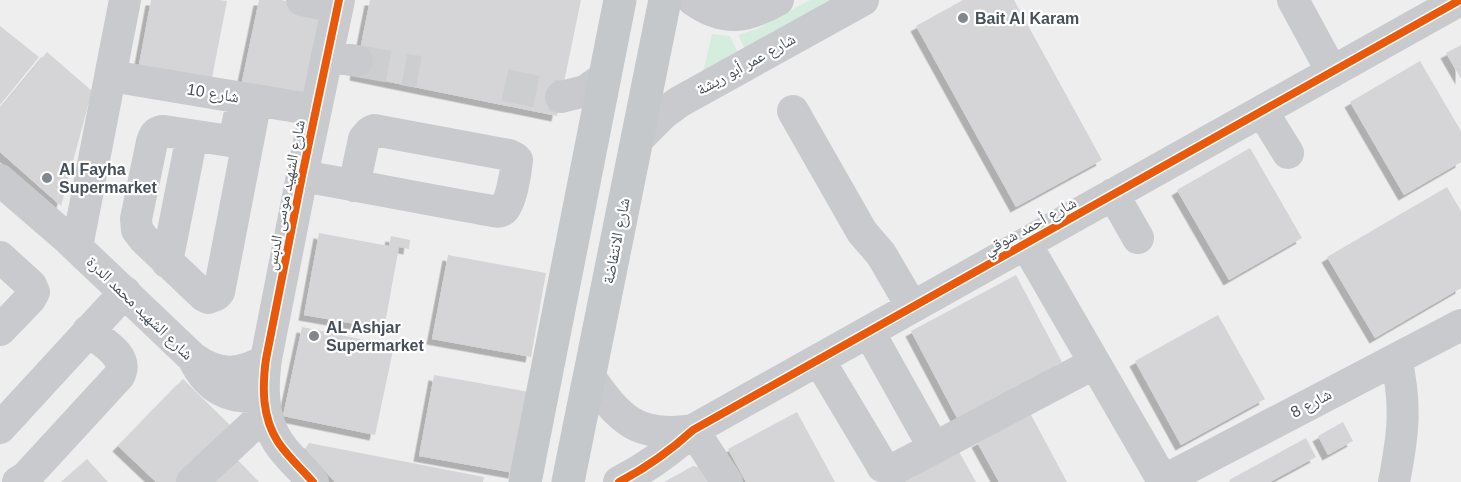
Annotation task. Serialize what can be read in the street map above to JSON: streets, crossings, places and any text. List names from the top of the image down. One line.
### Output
{"streets":{"main road":["شارع الانتفاضة"],"street":["شارع عمر أبو ريشة","شارع 10","شارع الشهيد موسى الدبس","شارع أحمد شوقي","شارع الشهيد محمد الدرة","شارع 8"]},"crossings":[["شارع عمر أبو ريشة","شارع الانتفاضة"],["شارع 10","شارع الشهيد موسى الدبس"],["شارع الشهيد موسى الدبس","شارع الشهيد محمد الدرة"],["شارع أحمد شوقي","شارع الانتفاضة"]],"places":["Bait Al Karam","Al Fayha Supermarket","AL Ashjar Supermarket"]}
